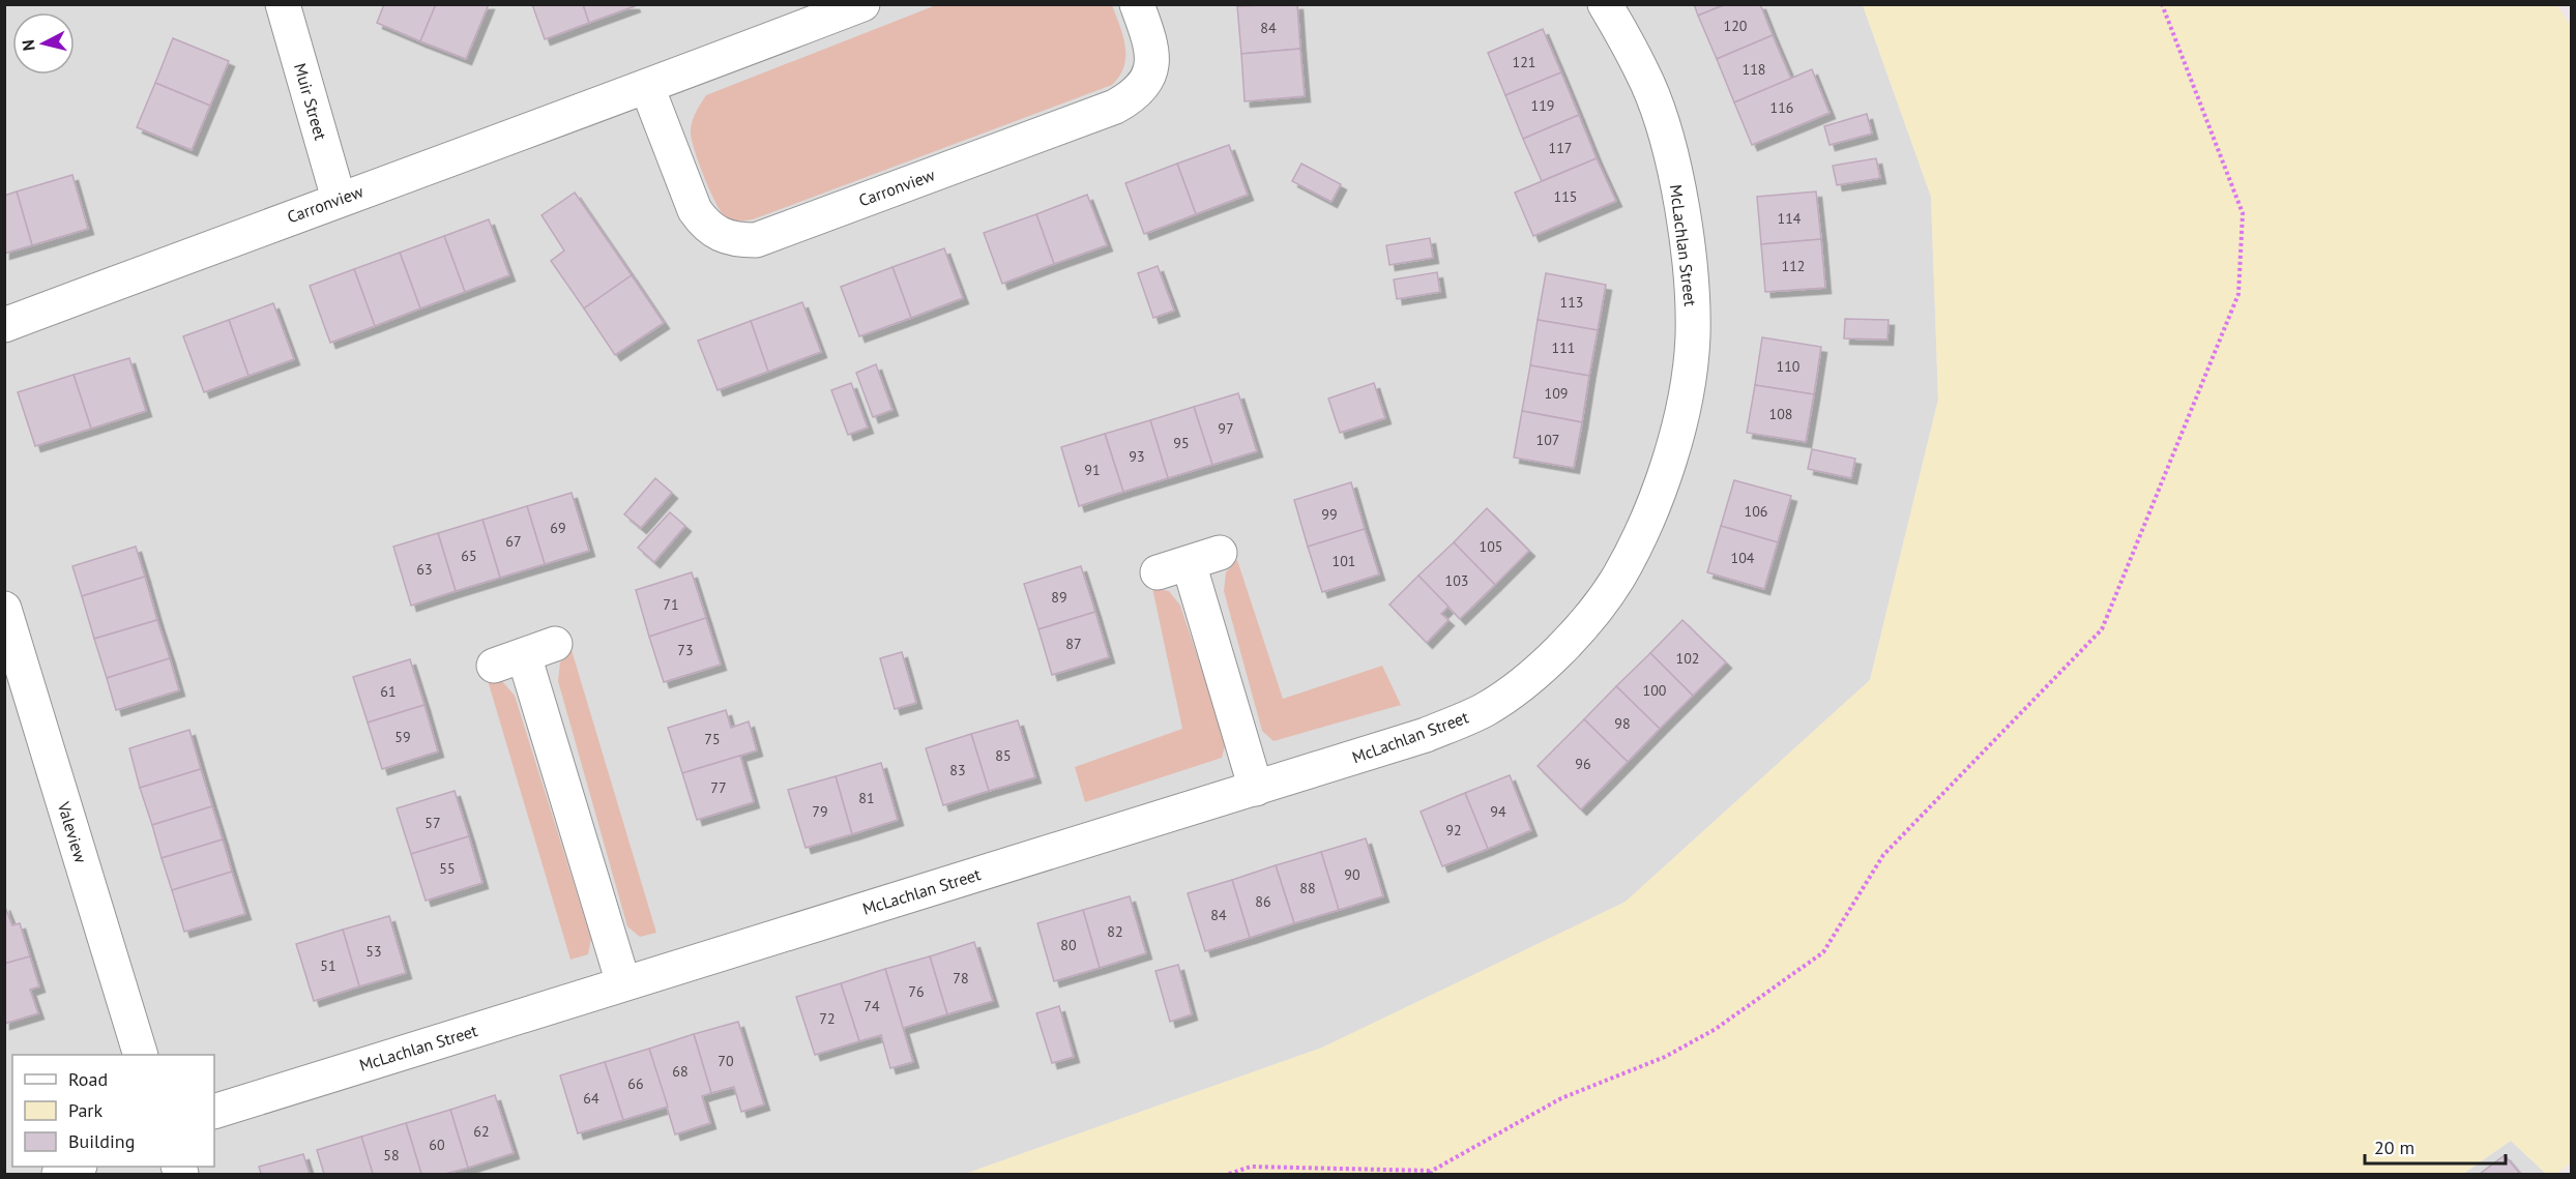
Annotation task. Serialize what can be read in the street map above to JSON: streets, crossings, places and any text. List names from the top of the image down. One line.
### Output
{"streets":{"street":["Muir Street","Carronview","McLachlan Street","Valeview"]},"crossings":[["Muir Street","Carronview"]],"house_numbers":["120","84","121","118","119","116","117","115","114","112","113","111","110","109","108","97","107","95","93","91","106","99","69","67","105","65","104","101","63","103","89","71","87","73","102","100","61","98","59","75","85","96","83","77","81","79","94","57","92","55","90","88","86","84","82","80","53","51","78","76","74","72","70","68","66","64","62","60","58"],"legend":["Road","Park","Building"],"scale_bar":"20 m","north":"left"}
